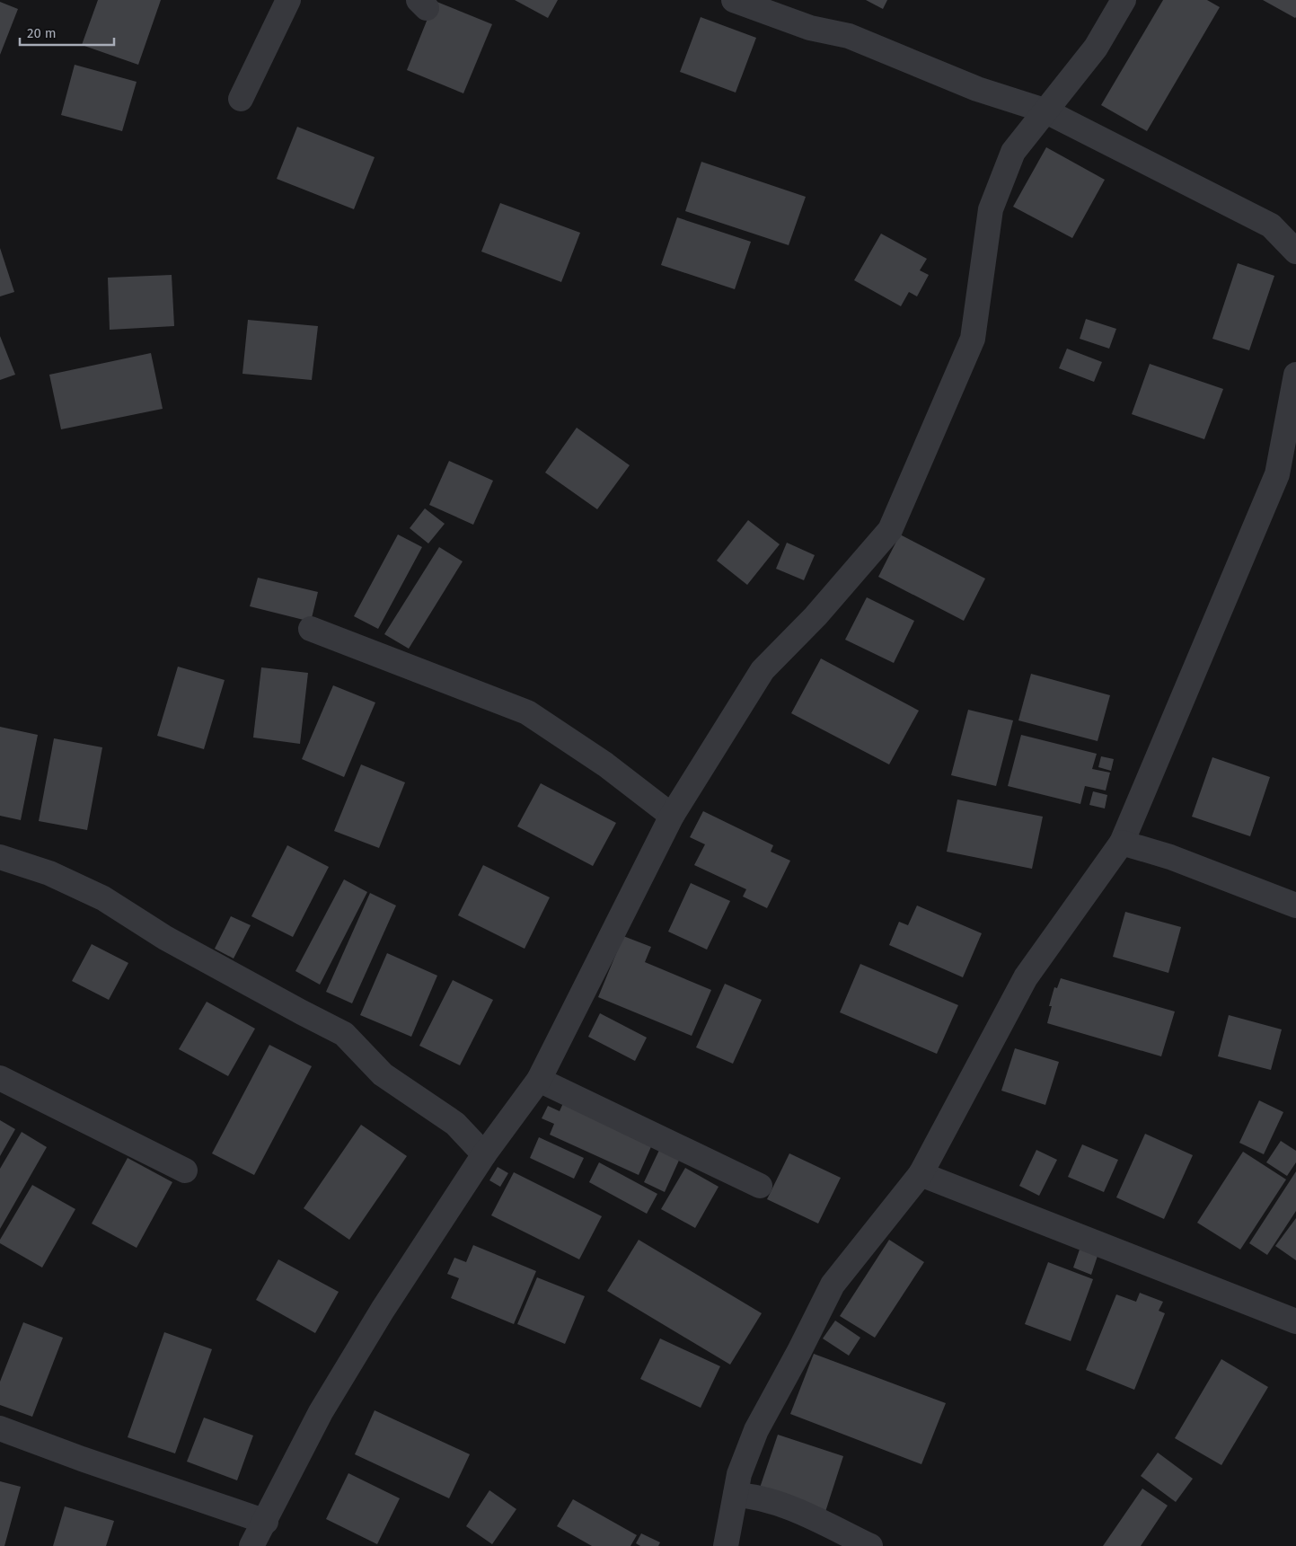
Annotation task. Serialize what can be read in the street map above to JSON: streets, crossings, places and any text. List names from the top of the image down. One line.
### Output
{"scale_bar":"20 m"}
